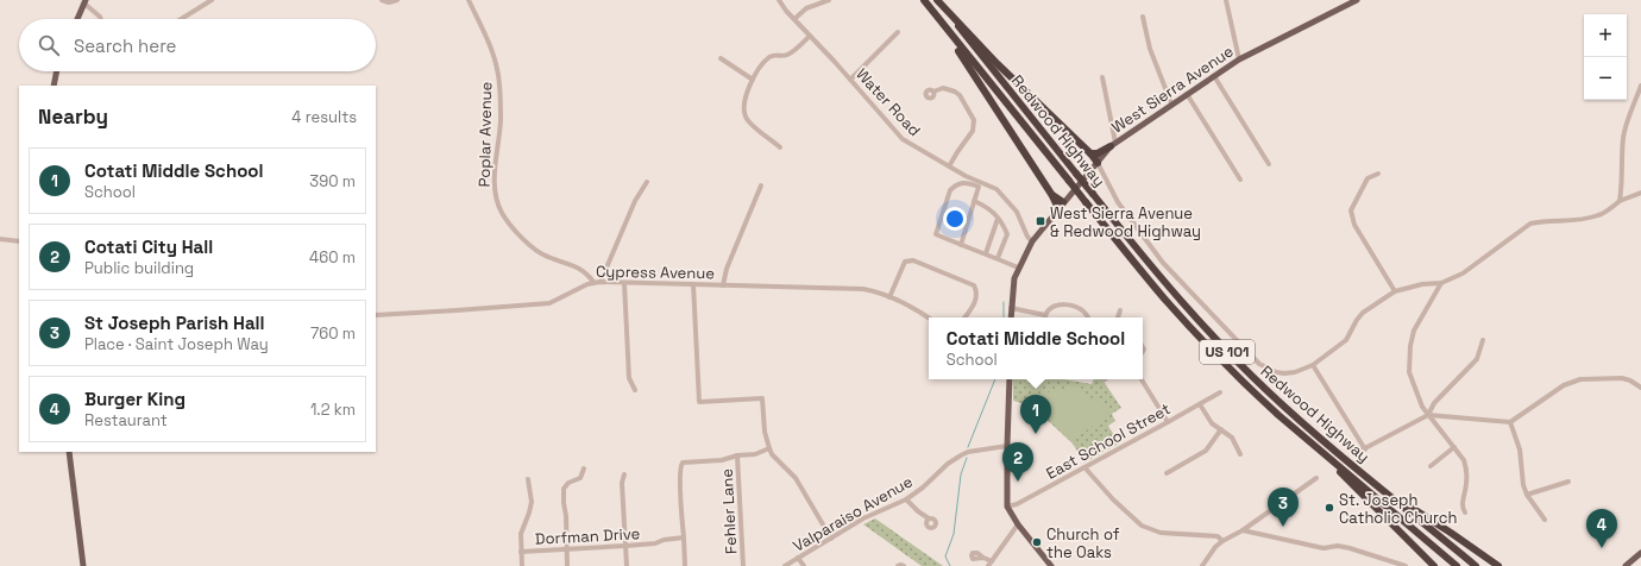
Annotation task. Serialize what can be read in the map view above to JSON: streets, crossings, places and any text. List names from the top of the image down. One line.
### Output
{"streets":{"highway":["Redwood Highway","US 101"],"main road":["West Sierra Avenue"],"street":["Water Road","Poplar Avenue","Cypress Avenue","East School Street","Fehler Lane","Valparaiso Avenue","Dorfman Drive"]},"crossings":[["West Sierra Avenue","Water Road"],["Poplar Avenue","Cypress Avenue"]],"places":{"transit":["West Sierra Avenue & Redwood Highway"],"other":["St. Joseph Catholic Church","Church of the Oaks"]},"page":{"map_buttons":["+","−"],"search":"Search here","heading":["Nearby","4 results"],"list":[{"mark":"1","name":"Cotati Middle School","note":"School","value":"390 m"},{"mark":"2","name":"Cotati City Hall","note":"Public building","value":"460 m"},{"mark":"3","name":"St Joseph Parish Hall","note":"Place · Saint Joseph Way","value":"760 m"},{"mark":"4","name":"Burger King","note":"Restaurant","value":"1.2 km"}],"popup":["Cotati Middle School","School"],"pins":["1","2","3","4"]}}
